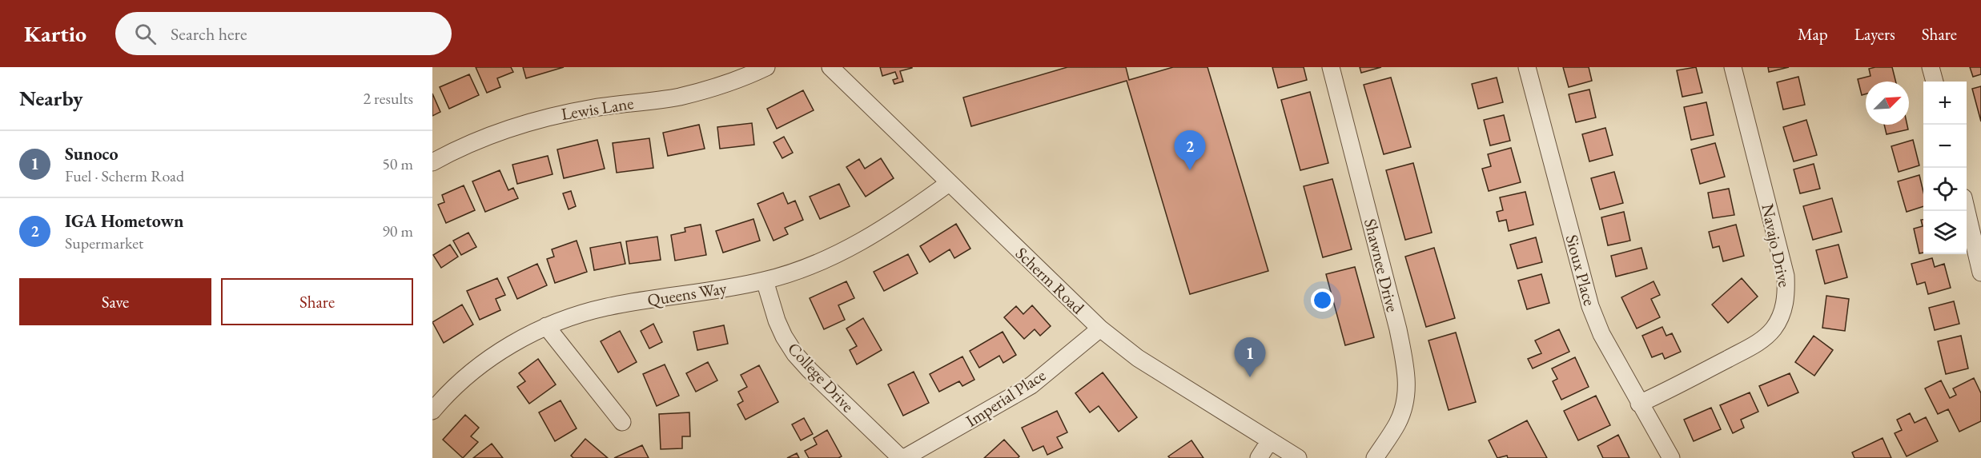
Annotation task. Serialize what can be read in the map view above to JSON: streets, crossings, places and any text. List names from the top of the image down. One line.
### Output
{"streets":{"street":["Lewis Lane","Navajo Drive","Shawnee Drive","Sioux Place","Scherm Road","Queens Way","College Drive","Imperial Place"]},"crossings":[["Navajo Drive","Sioux Place"],["Scherm Road","Queens Way"],["Scherm Road","Imperial Place"],["Queens Way","College Drive"],["College Drive","Imperial Place"]],"north":"top right","page":{"header":"Kartio","search":"Search here","nav":["Map","Layers","Share"],"heading":["Nearby","2 results"],"map_buttons":["+","−"],"list":[{"mark":"1","name":"Sunoco","note":"Fuel · Scherm Road","value":"50 m"},{"mark":"2","name":"IGA Hometown","note":"Supermarket","value":"90 m"}],"pins":["2","1"],"buttons":["Save","Share"]}}
